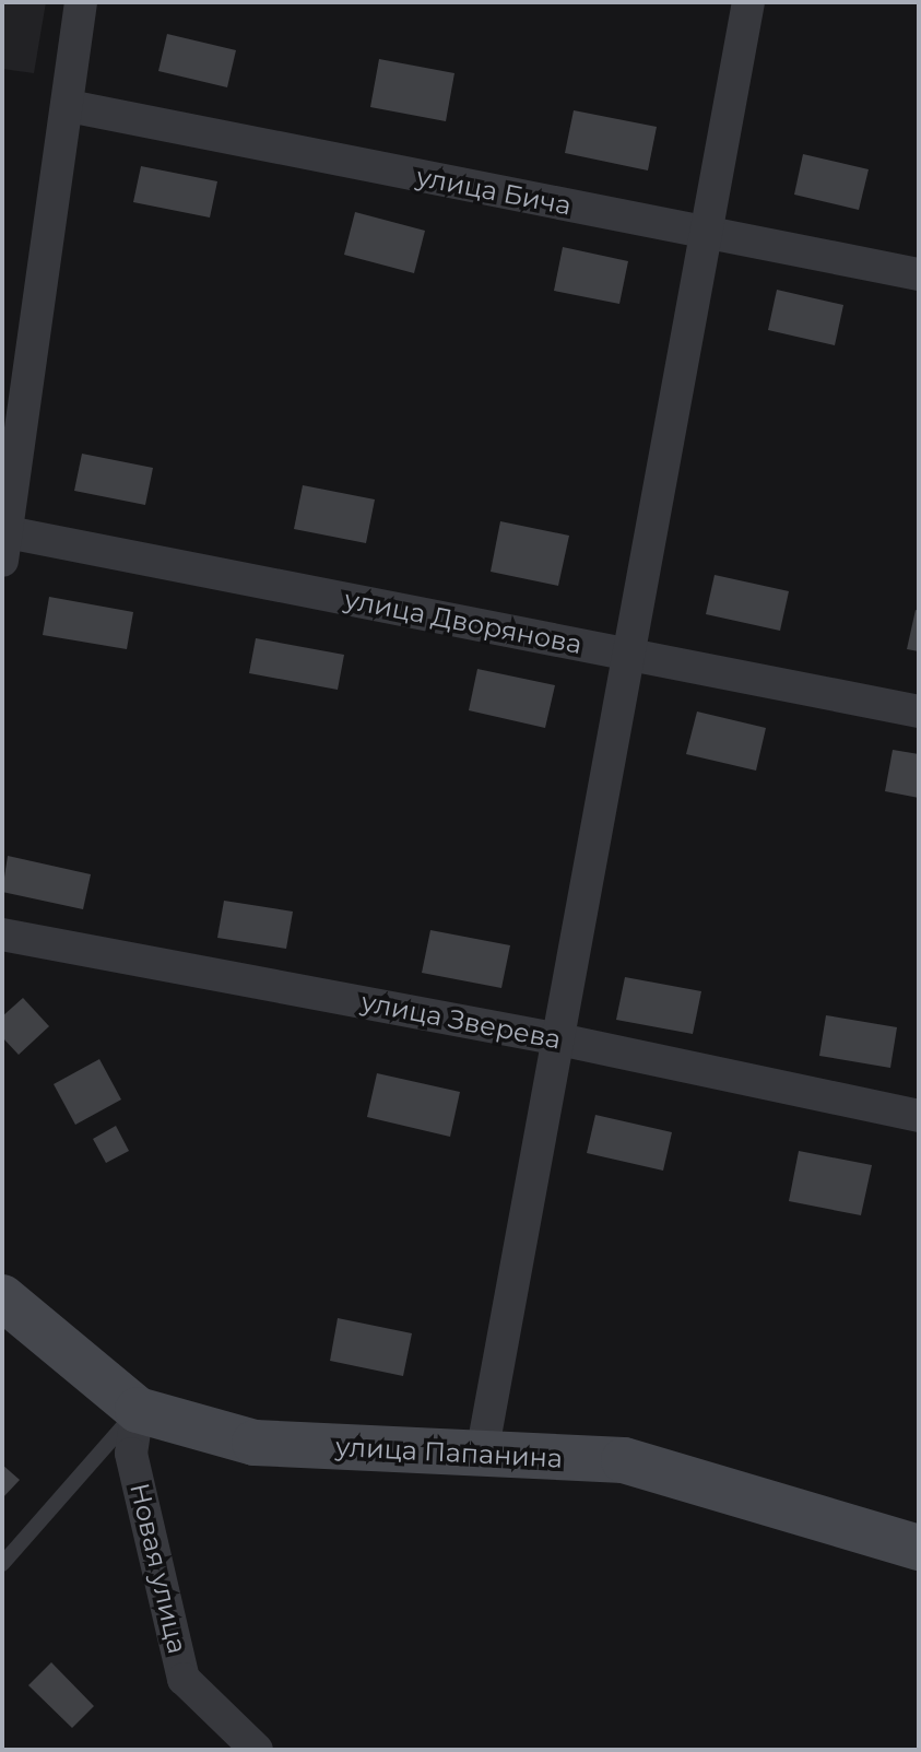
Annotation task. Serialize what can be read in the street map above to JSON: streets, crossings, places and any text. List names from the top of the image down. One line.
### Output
{"streets":{"street":["улица Бича","улица Дворянова","улица Зверева","улица Папанина","Новая улица"]},"crossings":[["улица Папанина","Новая улица"]]}
